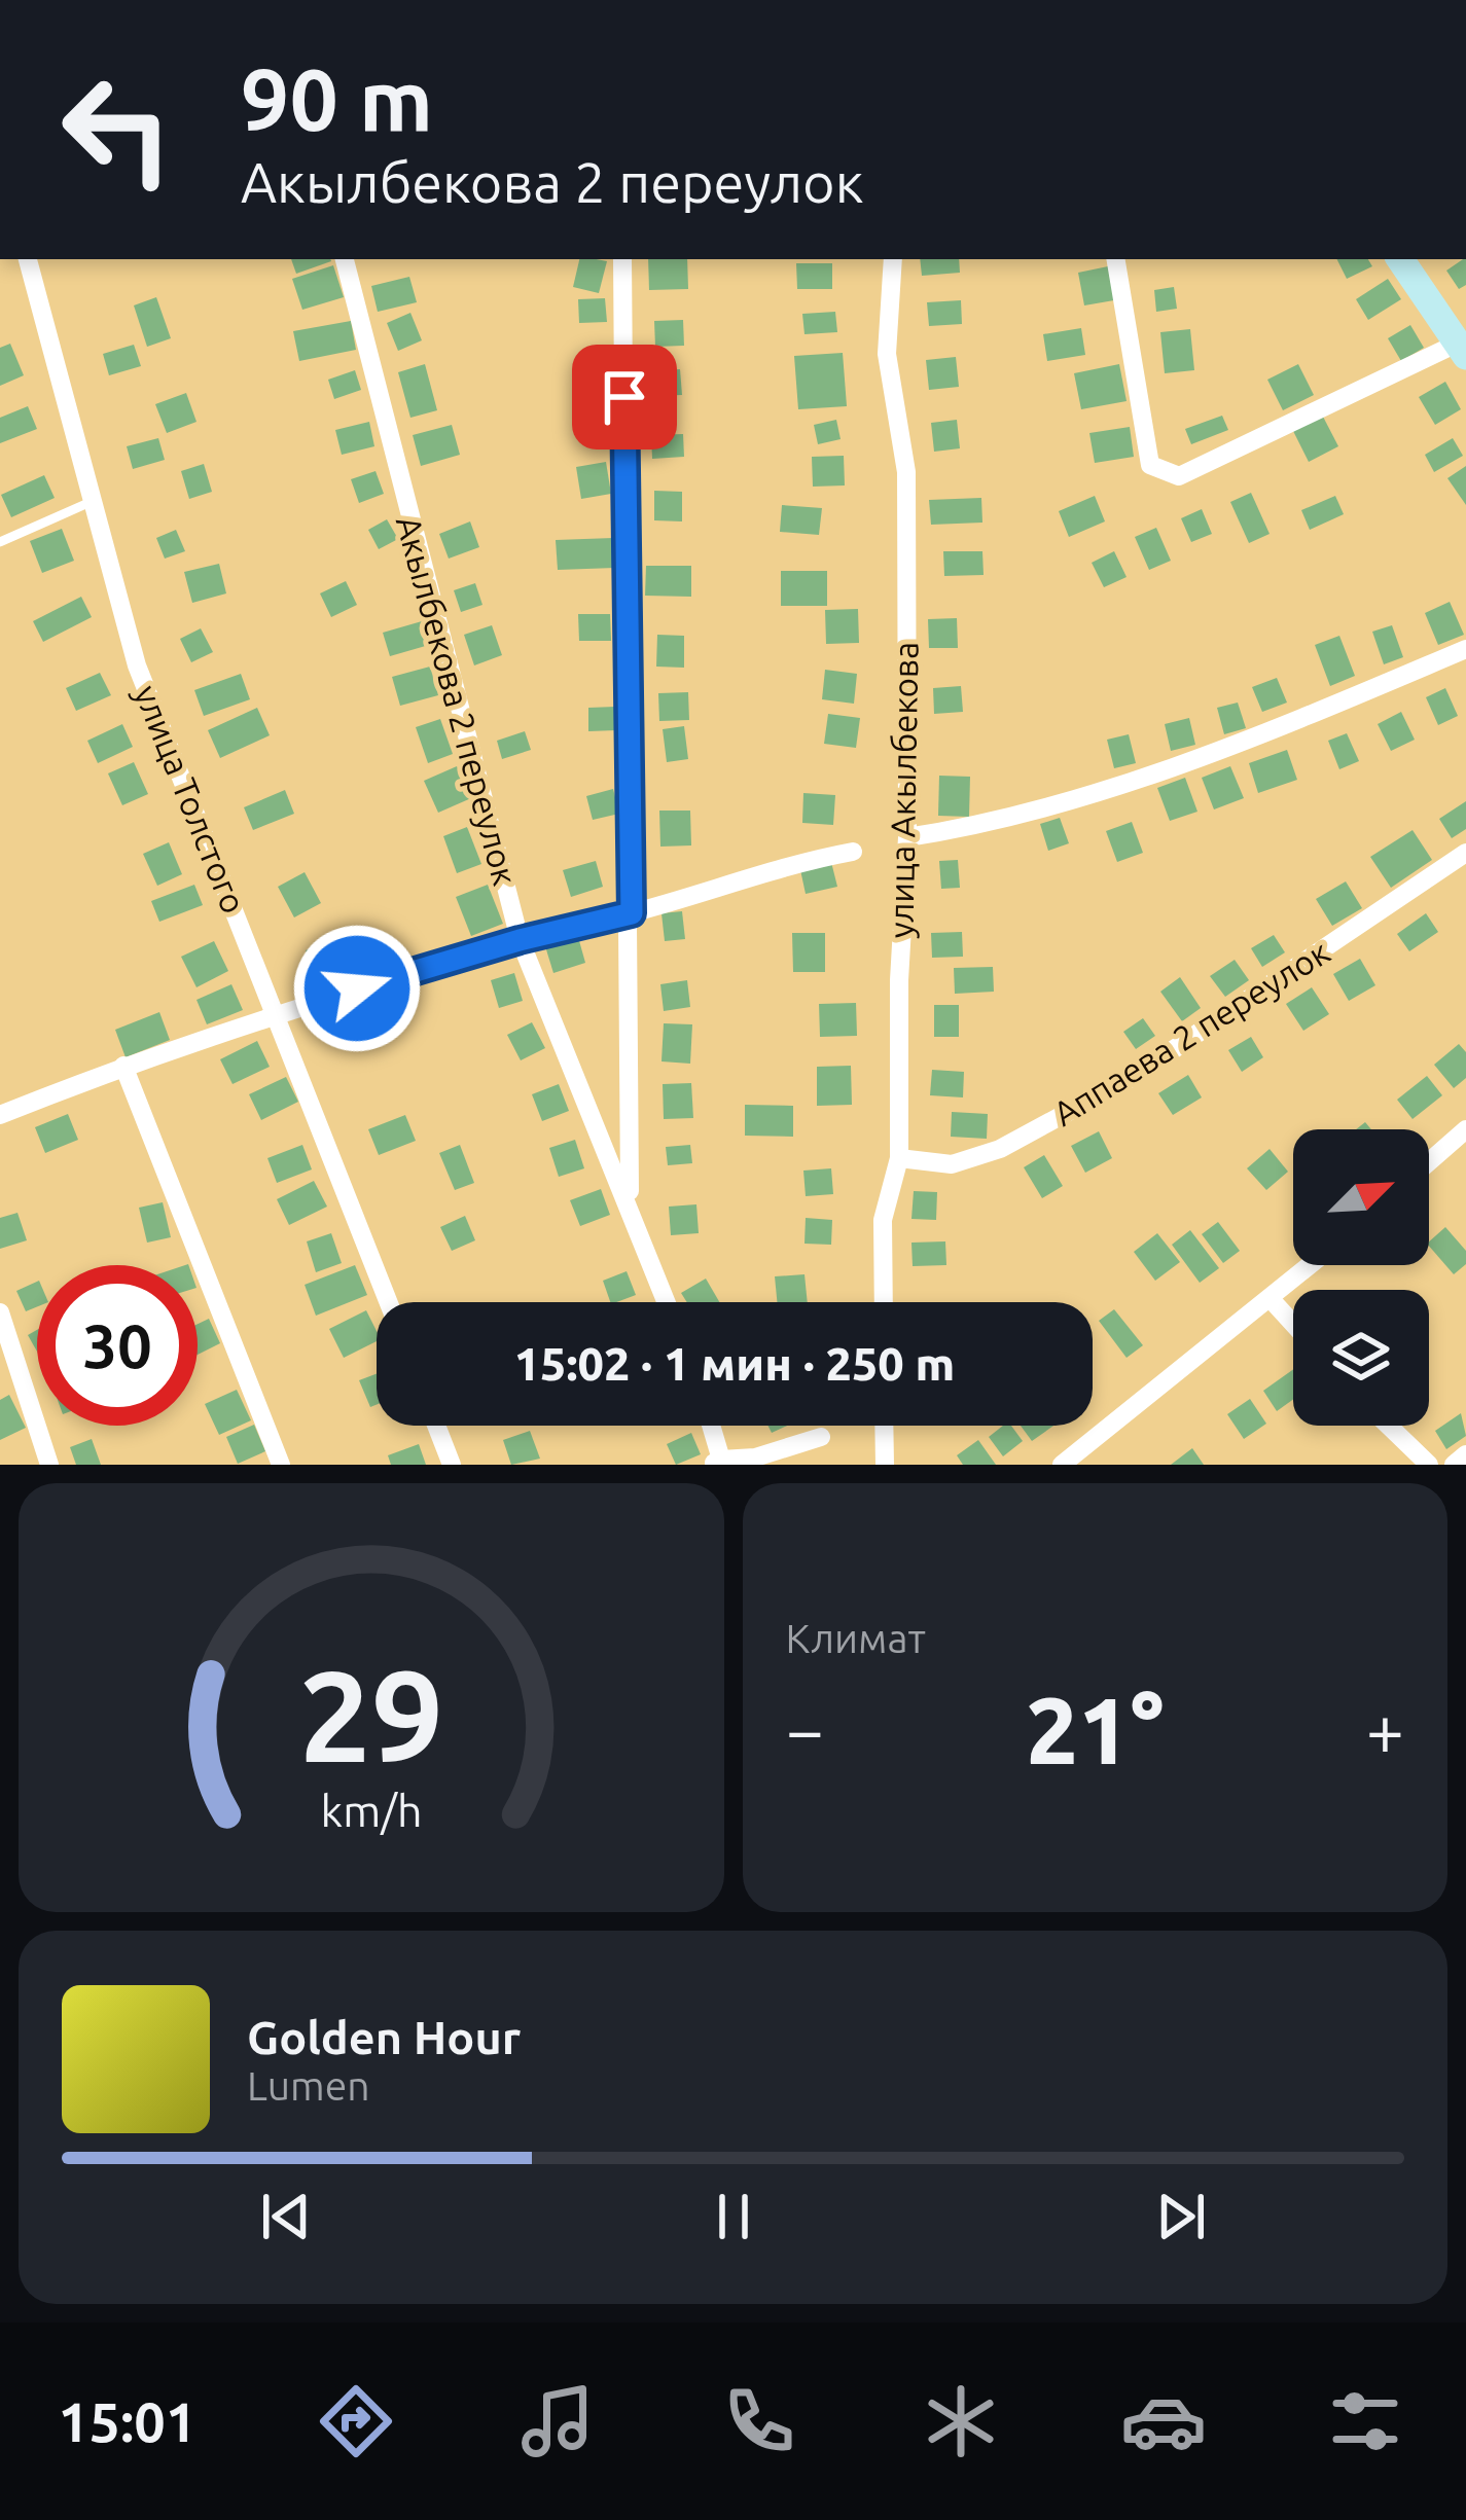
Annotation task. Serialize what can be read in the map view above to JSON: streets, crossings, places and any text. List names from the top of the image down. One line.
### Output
{"streets":{"street":["Акылбекова 2 переулок","улица Акылбекова","улица Толстого","Аппаева 2 переулок"]},"crossings":[["улица Акылбекова","Аппаева 2 переулок"]],"north":"top right","page":{"turn":["90 m","Акылбекова 2 переулок"],"limit":"30","trip":"15:02 · 1 мин · 250 m","tile":"Климат","heat":["−","21°","+"],"song":["Golden Hour","Lumen"],"tabs":"15:01","gauge":["29","km/h"]}}
